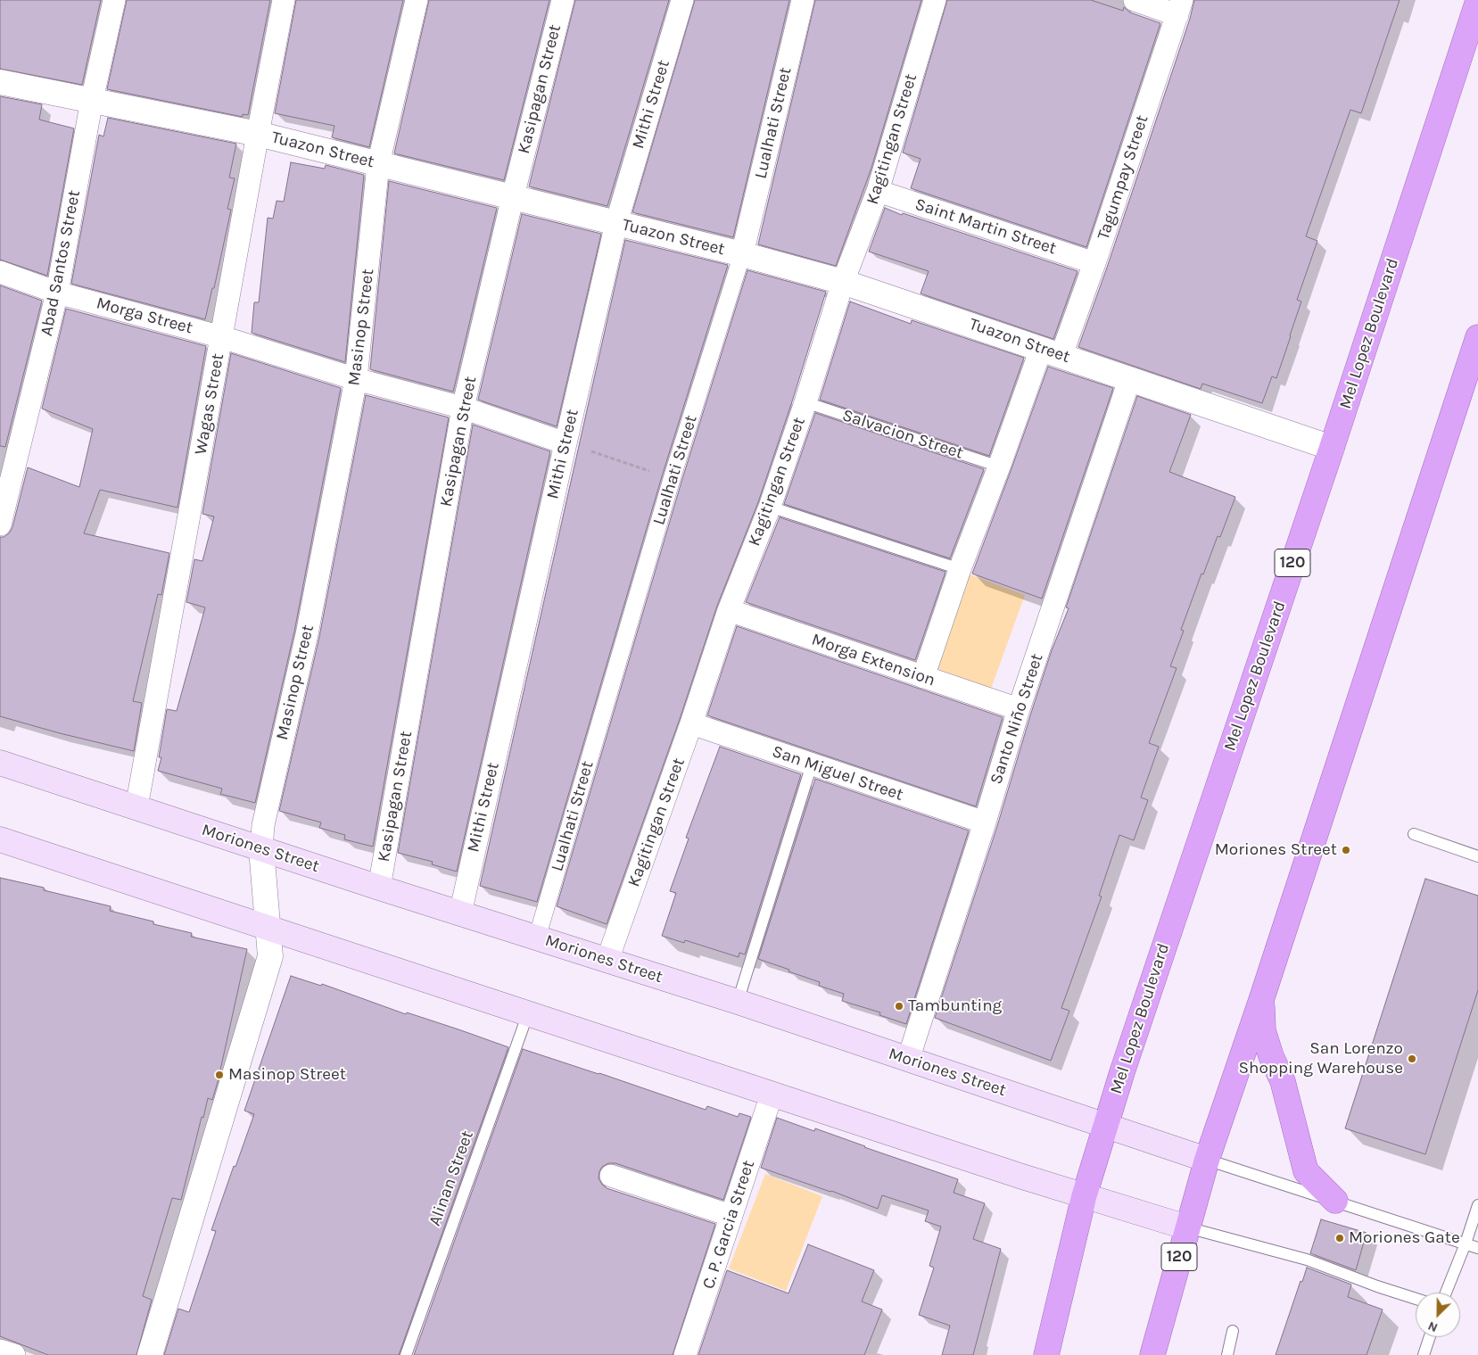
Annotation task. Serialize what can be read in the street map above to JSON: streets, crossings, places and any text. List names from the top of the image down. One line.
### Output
{"streets":{"highway":["Mel Lopez Boulevard","120"],"main road":["Moriones Street"],"street":["Kasipagan Street","Mithi Street","Lualhati Street","Kagitingan Street","Tuazon Street","Tagumpay Street","Saint Martin Street","Abad Santos Street","Morga Street","Masinop Street","Wagas Street","Morga Extension","Santo Niño Street","San Miguel Street","C. P. Garcia Street"],"lane":["Salvacion Street","Alinan Street"]},"crossings":[["Kasipagan Street","Tuazon Street"],["Kasipagan Street","Morga Street"],["Kasipagan Street","Moriones Street"],["Mithi Street","Tuazon Street"],["Mithi Street","Morga Street"],["Mithi Street","Moriones Street"],["Lualhati Street","Tuazon Street"],["Lualhati Street","Moriones Street"],["Kagitingan Street","Tuazon Street"],["Kagitingan Street","Saint Martin Street"],["Kagitingan Street","Salvacion Street"],["Kagitingan Street","Morga Extension"],["Kagitingan Street","San Miguel Street"],["Kagitingan Street","Moriones Street"],["Tuazon Street","Tagumpay Street"],["Tuazon Street","Abad Santos Street"],["Tuazon Street","Masinop Street"],["Tuazon Street","Mel Lopez Boulevard"],["Tuazon Street","Wagas Street"],["Tuazon Street","Santo Niño Street"],["Tagumpay Street","Saint Martin Street"],["Abad Santos Street","Morga Street"],["Morga Street","Masinop Street"],["Morga Street","Wagas Street"],["Masinop Street","Moriones Street"],["Mel Lopez Boulevard","Moriones Street"],["Wagas Street","Moriones Street"],["120","Moriones Street"],["Morga Extension","Santo Niño Street"],["Santo Niño Street","San Miguel Street"],["Santo Niño Street","Moriones Street"]],"places":["Moriones Street","Tambunting","San Lorenzo Shopping Warehouse","Masinop Street","Moriones Gate"],"north":"bottom left"}
